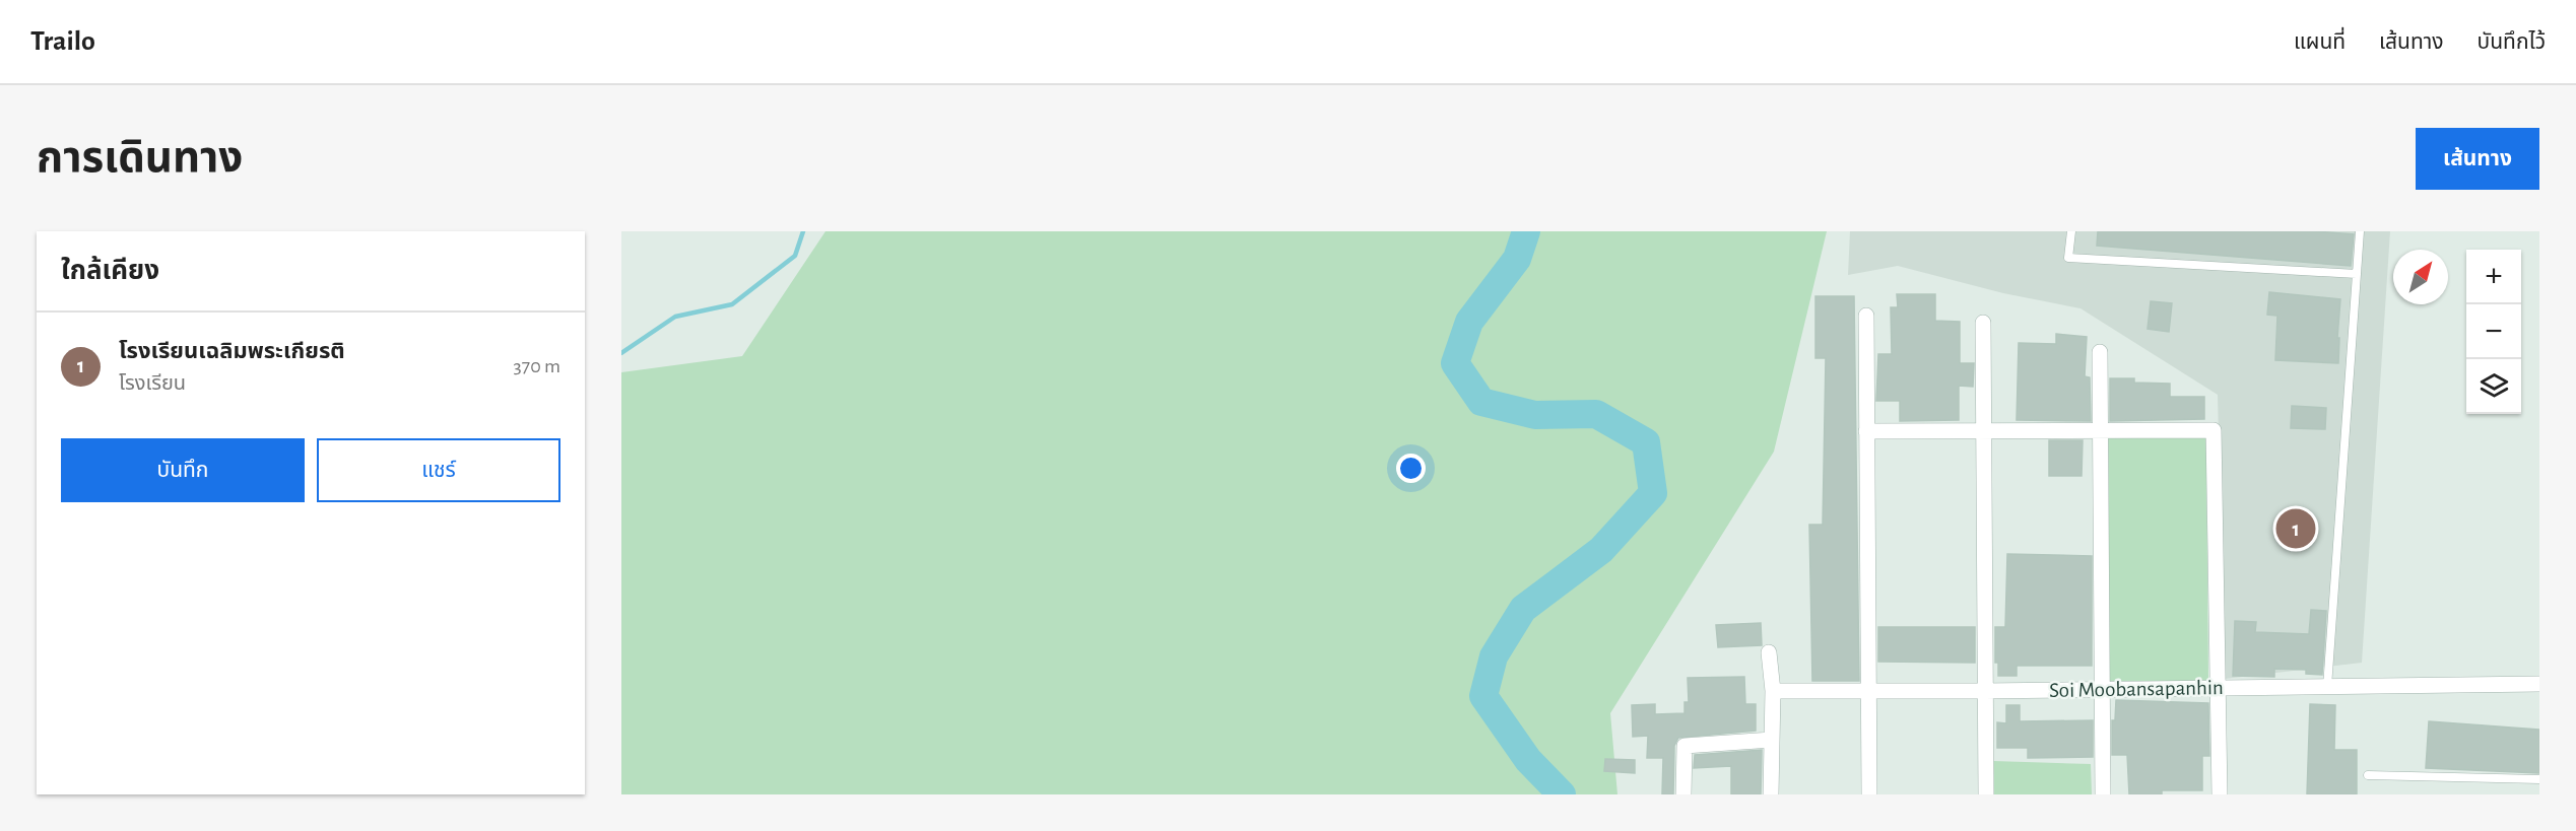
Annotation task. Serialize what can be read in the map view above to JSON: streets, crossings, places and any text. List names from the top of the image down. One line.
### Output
{"streets":{"street":["Soi Moobansapanhin"]},"north":"top right","page":{"header":"Trailo","nav":["แผนที่","เส้นทาง","บันทึกไว้"],"title":"การเดินทาง","buttons":["เส้นทาง",["บันทึก","แชร์"]],"heading":"ใกล้เคียง","map_buttons":["+","−"],"list":[{"mark":"1","name":"โรงเรียนเฉลิมพระเกียรติ","note":"โรงเรียน","value":"370 m"}],"pins":"1"}}
